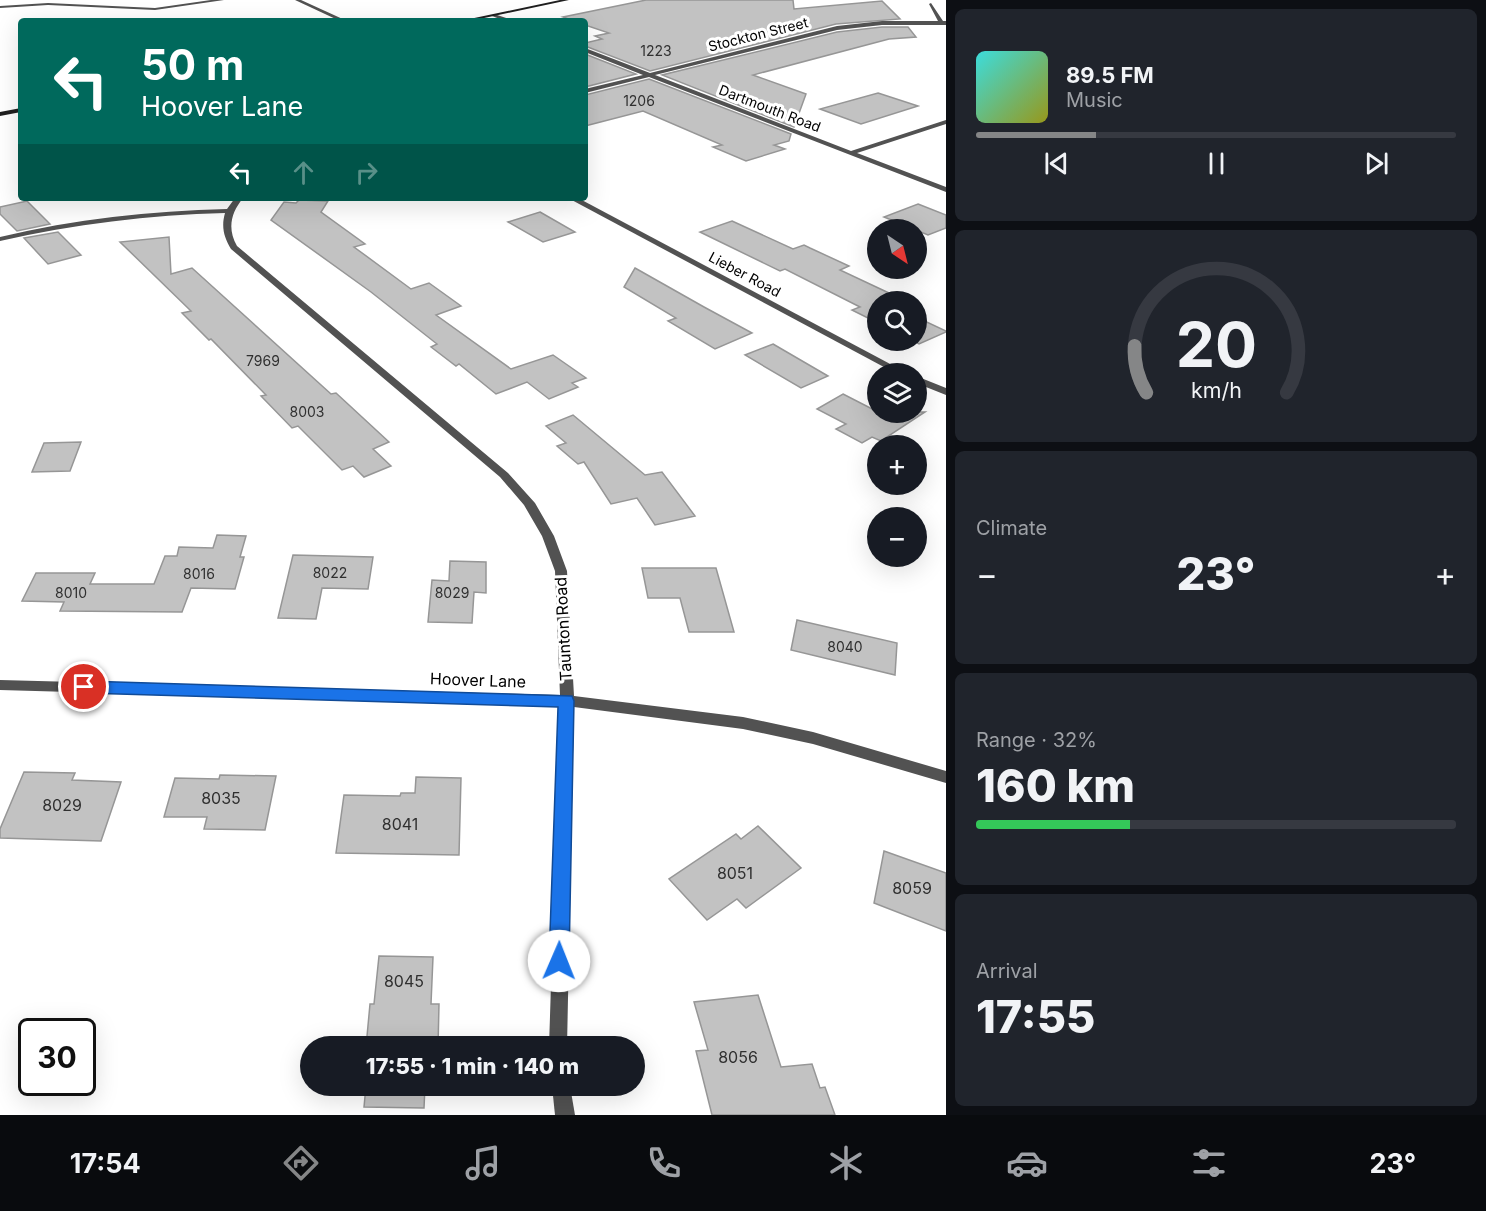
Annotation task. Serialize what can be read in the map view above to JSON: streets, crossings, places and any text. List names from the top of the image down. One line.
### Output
{"streets":{"street":["Stockton Street","Dartmouth Road","Lieber Road","Taunton Road","Hoover Lane"]},"crossings":[["Stockton Street","Dartmouth Road"],["Taunton Road","Hoover Lane"]],"house_numbers":["1223","1206","7969","8003","8022","8016","8010","8029","8040","8035","8029","8041","8051","8059","8045","8056"],"north":"bottom right","page":{"turn":["50 m","Hoover Lane"],"song":["89.5 FM","Music"],"map_buttons":["+","−"],"tile":["Climate",["Range · 32%","160 km"],["Arrival","17:55"]],"heat":["−","23°","+"],"limit":"30","trip":"17:55 · 1 min · 140 m","tabs":["17:54","23°"],"gauge":["20","km/h"]}}
